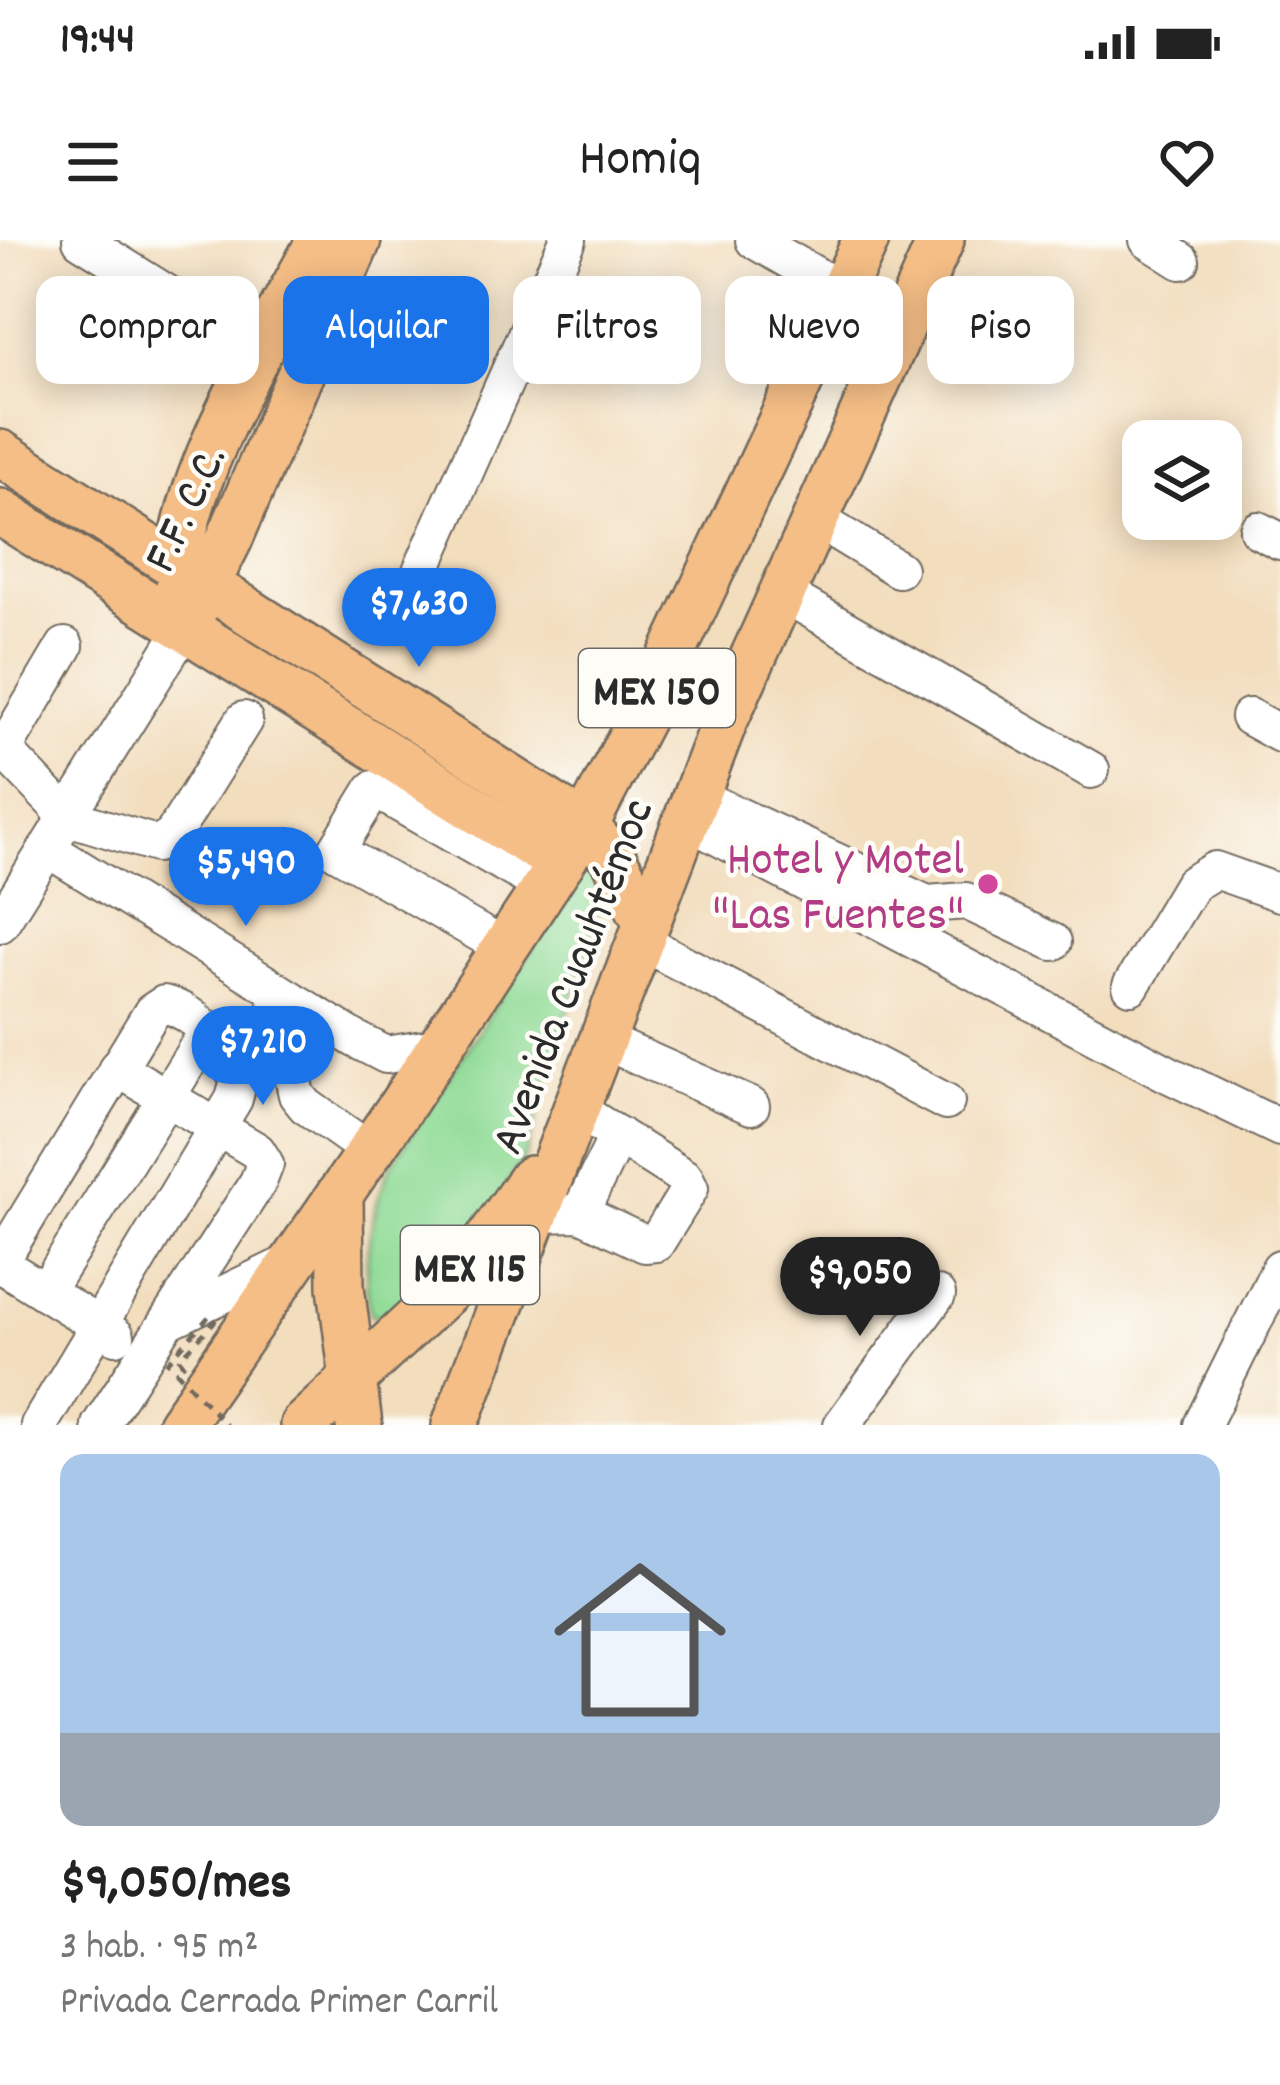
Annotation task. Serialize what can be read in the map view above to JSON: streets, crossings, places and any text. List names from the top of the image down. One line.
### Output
{"streets":{"main road":["F.F. C.C.","MEX 150","Avenida Cuauhtémoc","MEX 115"]},"crossings":[["Avenida Cuauhtémoc","MEX 115"]],"places":["Hotel y Motel \"Las Fuentes\""],"page":{"status":"19:44","header":"Homiq","chip":["Comprar","Alquilar","Filtros","Nuevo","Piso"],"price":["$7,630","$5,490","$7,210","$9,050"],"list":[{"name":"$9,050/mes","note":"3 hab. · 95 m² · Privada Cerrada Primer Carril"}]}}
